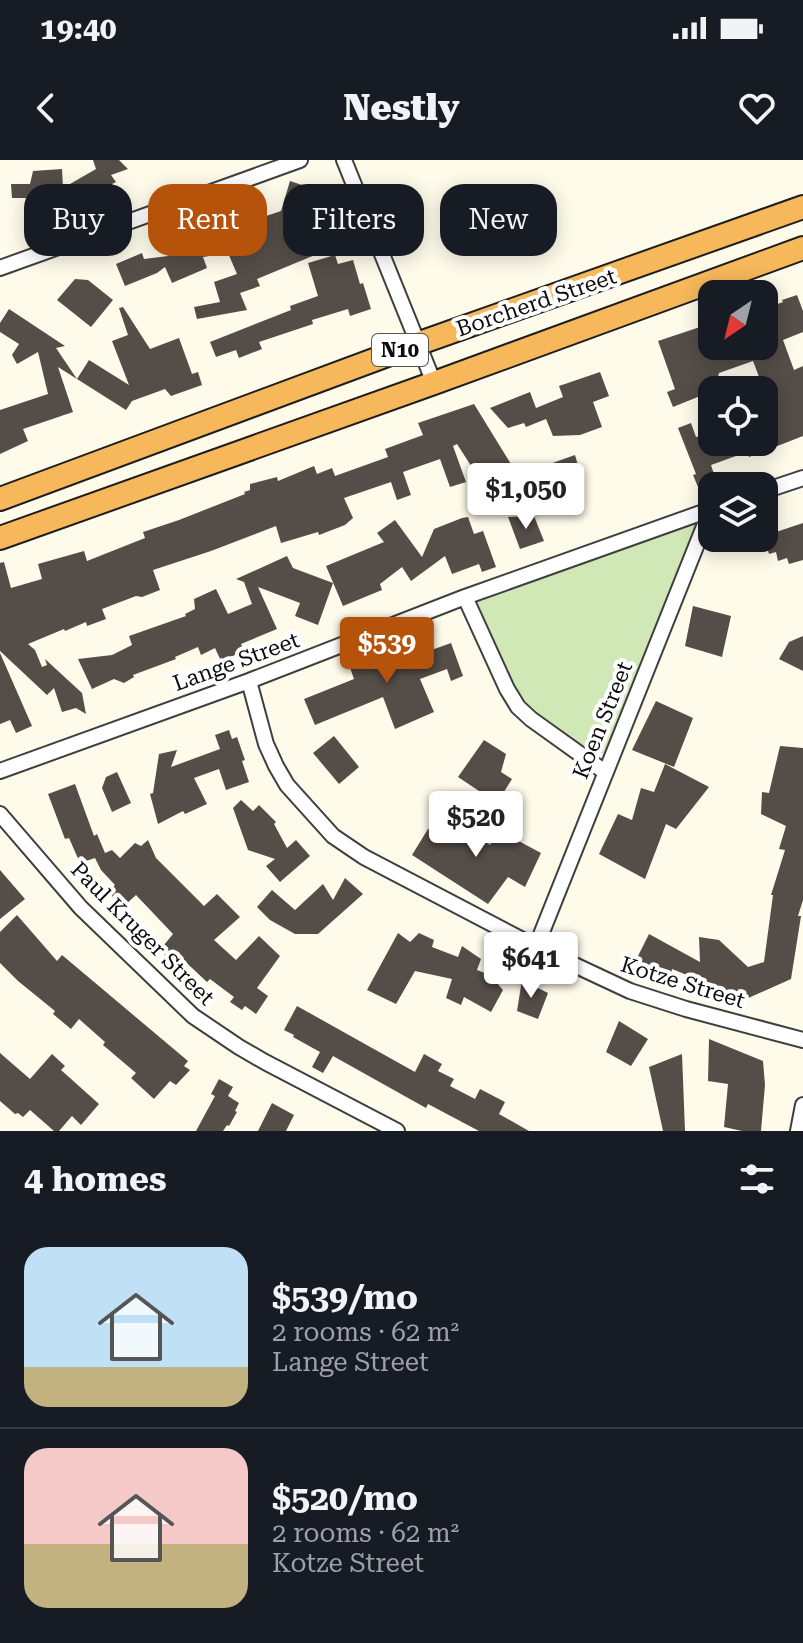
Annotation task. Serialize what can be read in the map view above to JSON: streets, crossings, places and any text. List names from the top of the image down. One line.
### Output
{"streets":{"highway":["Borcherd Street","N10"],"street":["Lange Street","Koen Street","Paul Kruger Street","Kotze Street"]},"crossings":[["Lange Street","Kotze Street"],["Koen Street","Kotze Street"]],"north":"bottom left","page":{"status":"19:40","header":"Nestly","chip":["Buy","Rent","Filters","New"],"price":["$1,050","$539","$520","$641"],"heading":"4 homes","list":[{"name":"$539/mo","note":"2 rooms · 62 m² · Lange Street"},{"name":"$520/mo","note":"2 rooms · 62 m² · Kotze Street"}]}}
